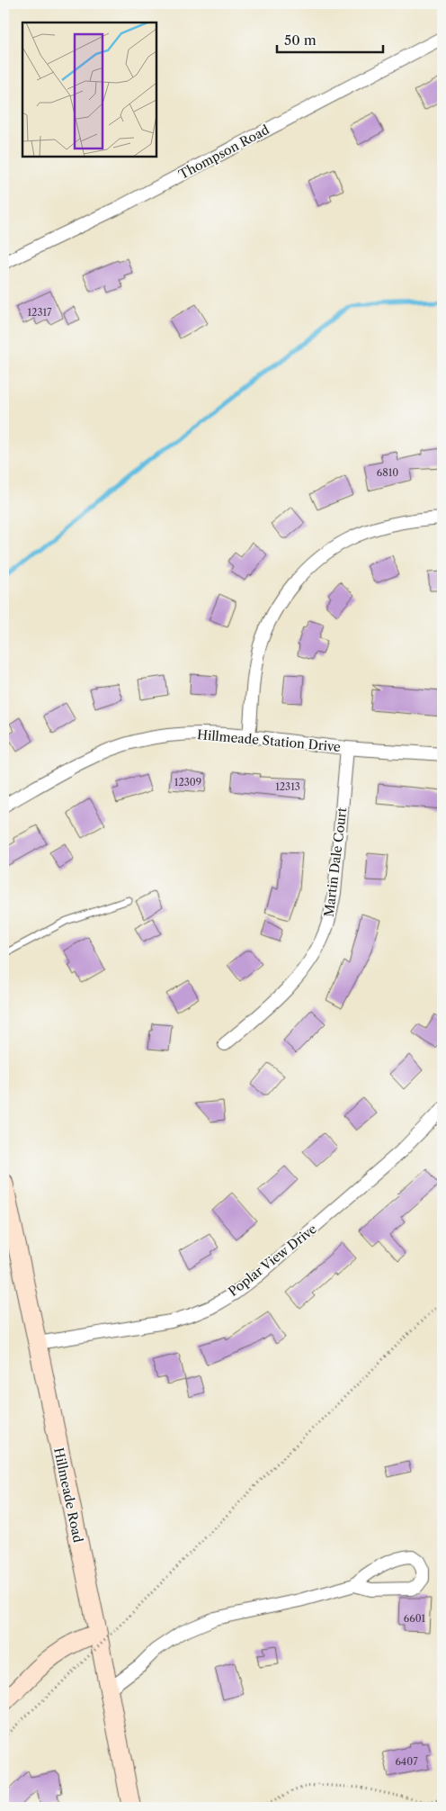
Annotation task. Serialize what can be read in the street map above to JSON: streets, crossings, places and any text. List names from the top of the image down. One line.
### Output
{"streets":{"street":["Thompson Road","Hillmeade Station Drive","Martin Dale Court","Poplar View Drive","Hillmeade Road"]},"crossings":[["Hillmeade Station Drive","Martin Dale Court"],["Poplar View Drive","Hillmeade Road"]],"house_numbers":["12317","6810","12309","12313","6601","6407"],"scale_bar":"50 m"}
